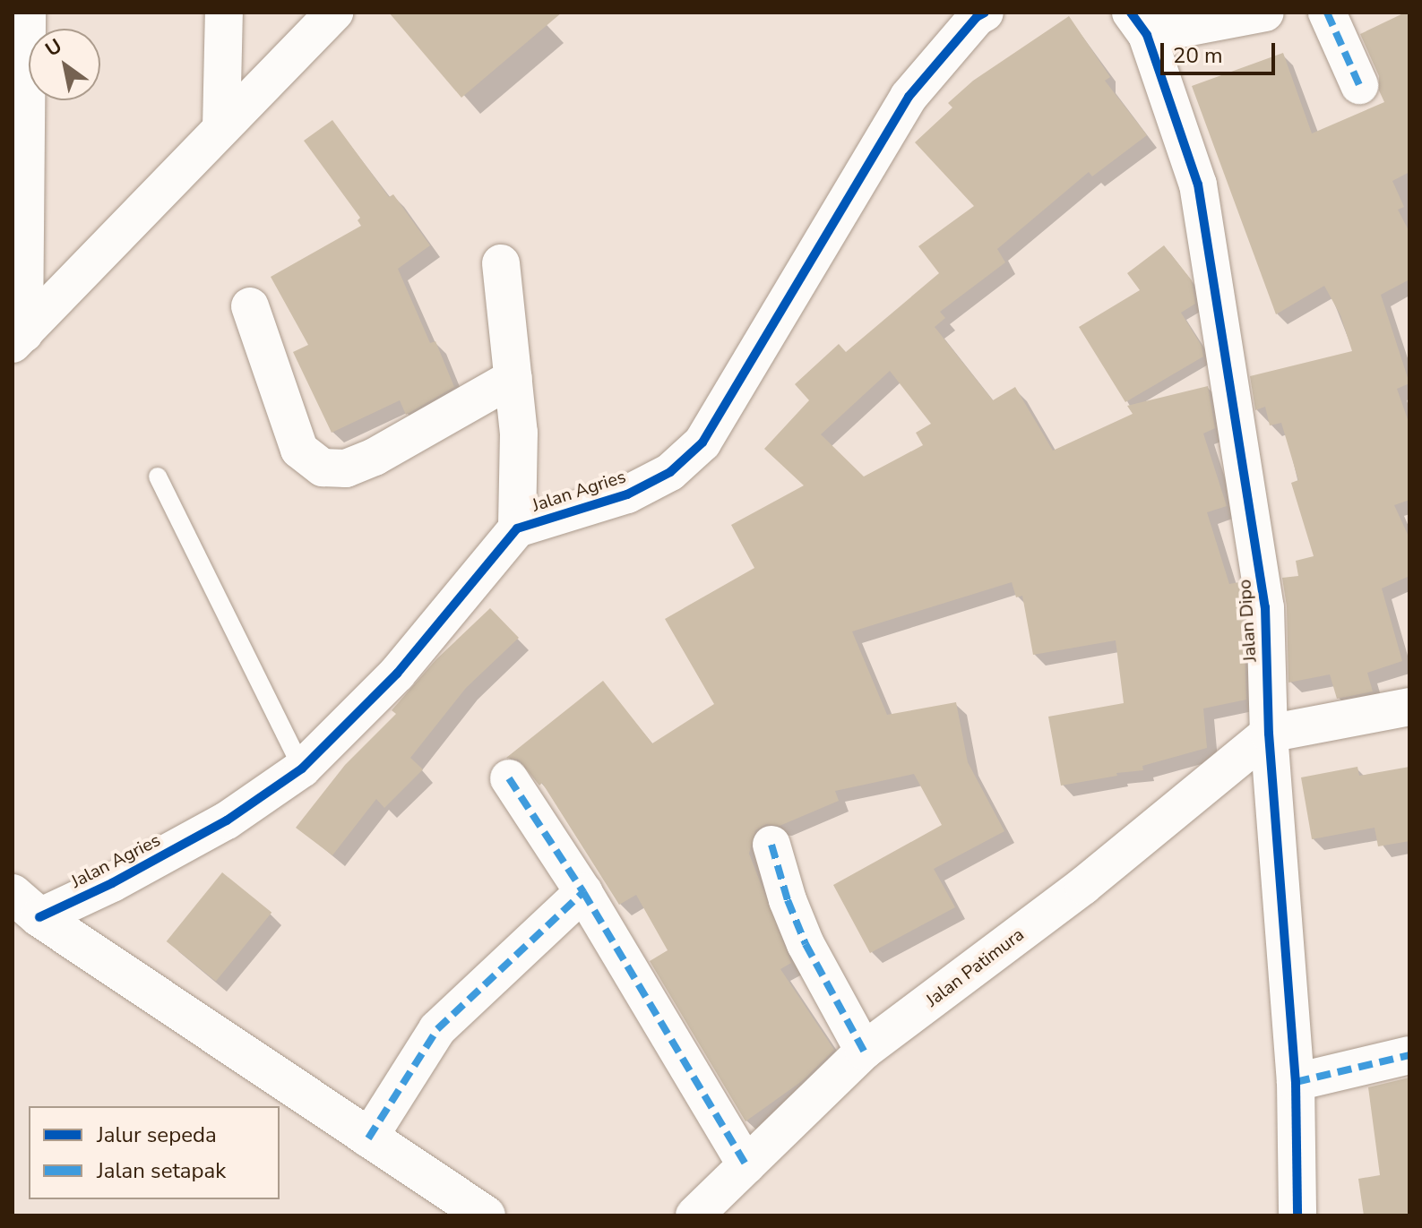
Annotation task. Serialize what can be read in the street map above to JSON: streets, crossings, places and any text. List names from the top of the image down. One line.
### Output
{"streets":{"street":["Jalan Agries","Jalan Dipo","Jalan Patimura"]},"crossings":[["Jalan Dipo","Jalan Patimura"]],"legend":["Jalur sepeda","Jalan setapak"],"scale_bar":"20 m","north":"top left"}
